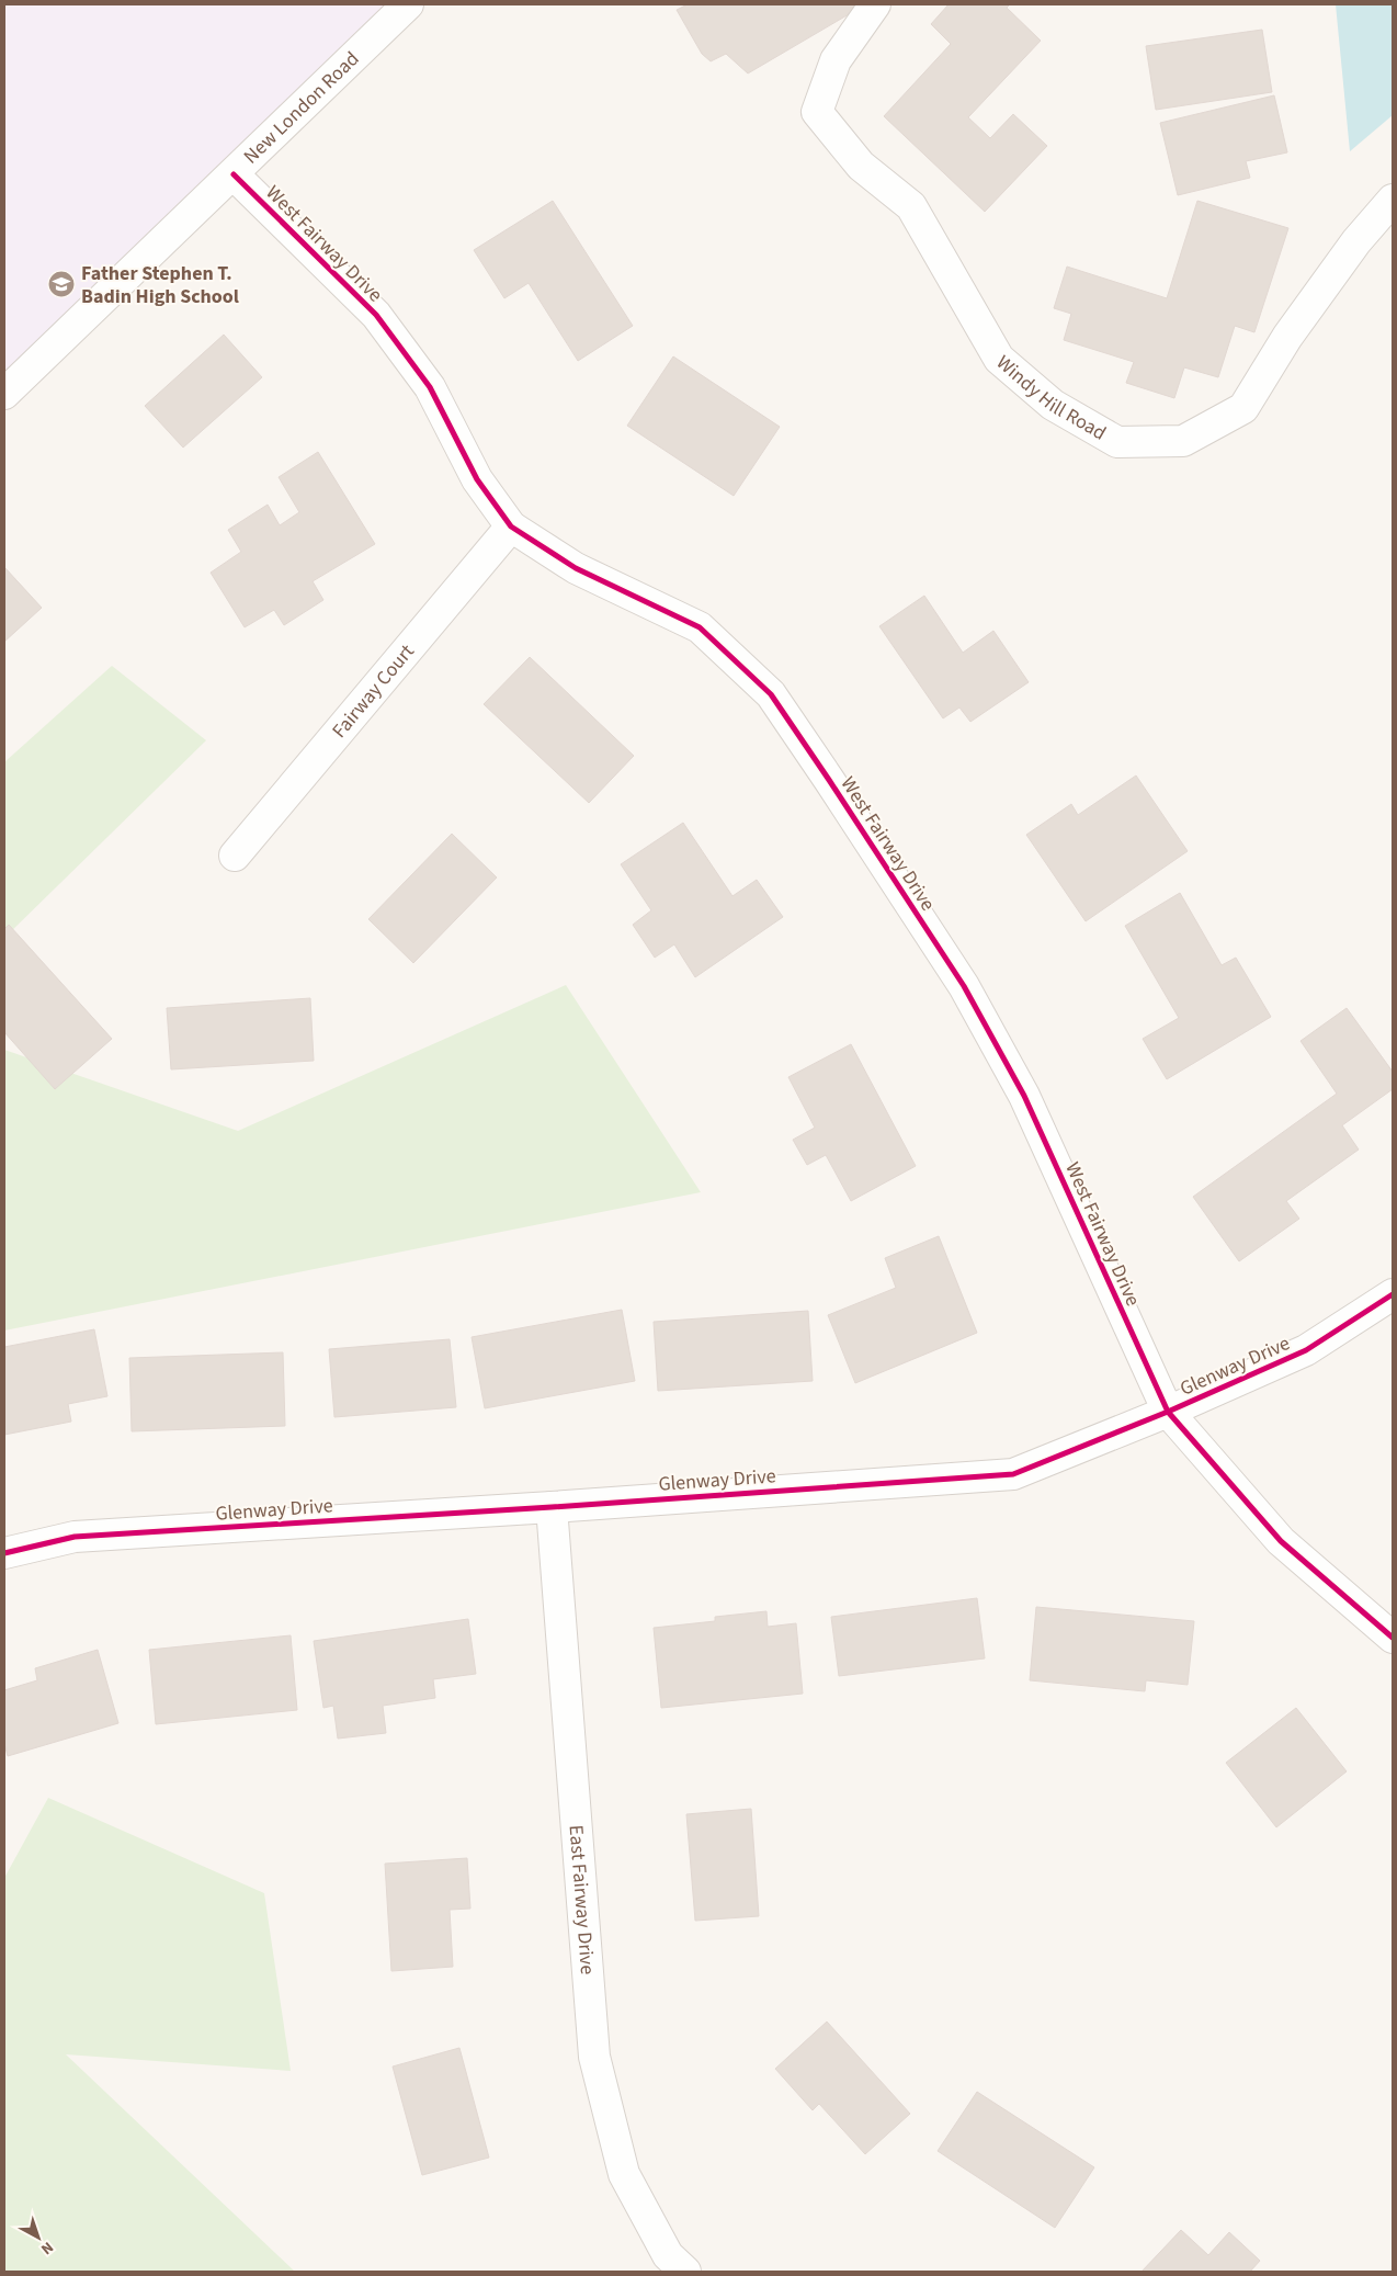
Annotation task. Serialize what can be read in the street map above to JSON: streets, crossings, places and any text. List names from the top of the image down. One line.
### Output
{"streets":{"street":["New London Road","West Fairway Drive","Windy Hill Road","Fairway Court","Glenway Drive","East Fairway Drive"]},"crossings":[["New London Road","West Fairway Drive"],["West Fairway Drive","Fairway Court"],["West Fairway Drive","Glenway Drive"],["Glenway Drive","East Fairway Drive"]],"places":{"school or university":["Father Stephen T. Badin High School"]},"north":"bottom right"}
